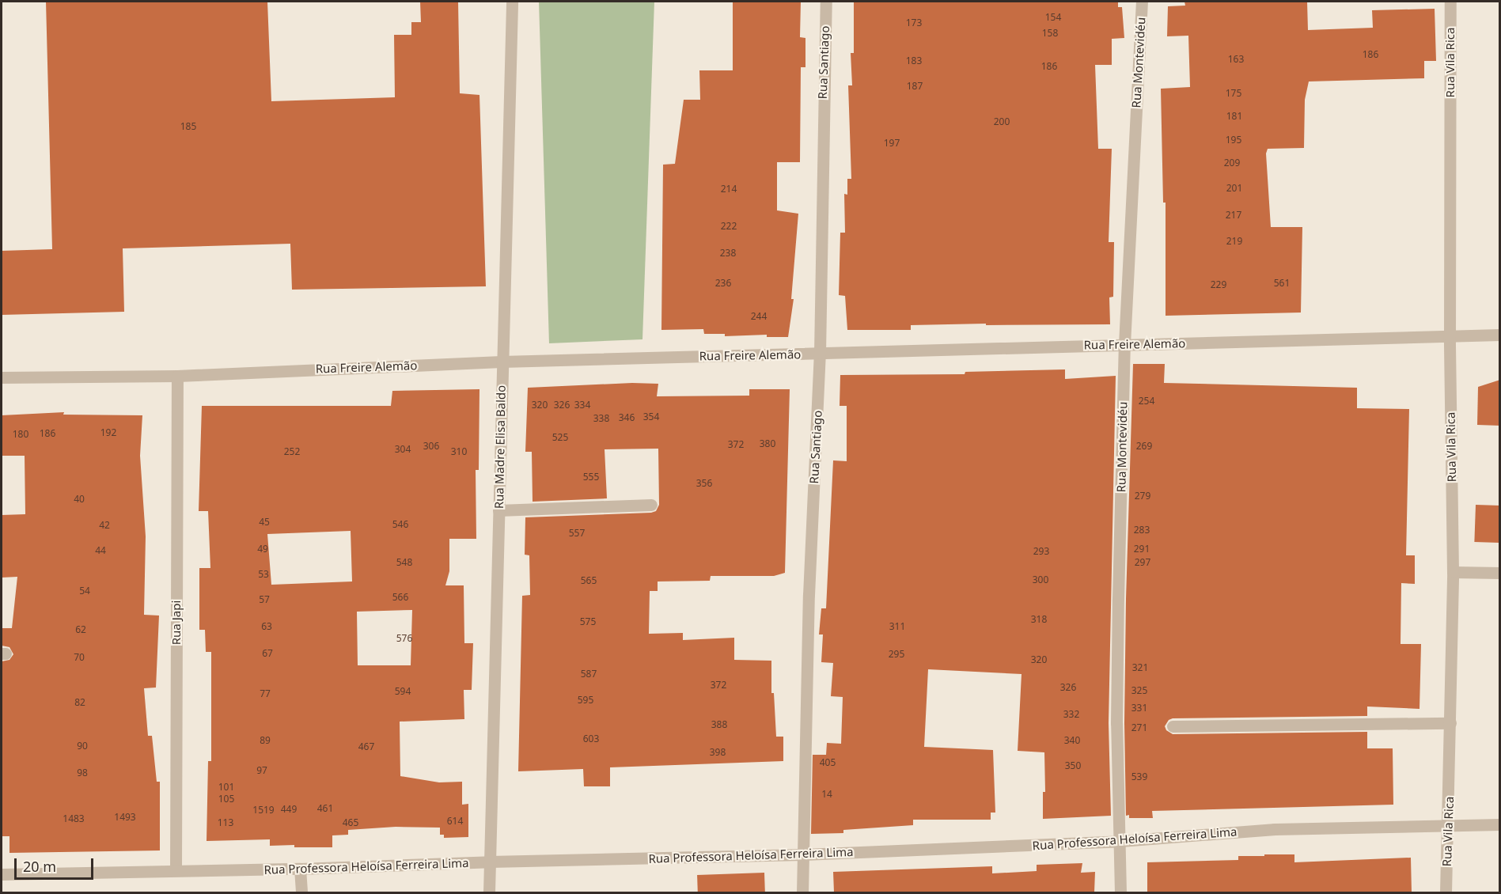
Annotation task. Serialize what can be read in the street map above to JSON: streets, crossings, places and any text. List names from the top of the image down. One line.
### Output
{"streets":{"street":["Rua Santiago","Rua Montevidéu","Rua Vila Rica","Rua Freire Alemão","Rua Madre Elisa Baldo","Rua Japi","Rua Professora Heloísa Ferreira Lima"]},"crossings":[["Rua Santiago","Rua Freire Alemão"],["Rua Santiago","Rua Professora Heloísa Ferreira Lima"],["Rua Montevidéu","Rua Freire Alemão"],["Rua Montevidéu","Rua Professora Heloísa Ferreira Lima"],["Rua Vila Rica","Rua Freire Alemão"],["Rua Vila Rica","Rua Professora Heloísa Ferreira Lima"],["Rua Freire Alemão","Rua Madre Elisa Baldo"],["Rua Freire Alemão","Rua Japi"],["Rua Madre Elisa Baldo","Rua Professora Heloísa Ferreira Lima"],["Rua Japi","Rua Professora Heloísa Ferreira Lima"]],"house_numbers":["154","173","158","186","163","183","186","187","175","181","200","185","195","197","209","201","214","217","222","219","238","236","561","229","244","254","320","326","334","354","346","338","192","186","180","525","380","372","306","269","304","252","310","555","356","279","40","45","546","42","283","557","49","291","44","293","548","297","53","300","565","54","566","57","318","575","63","311","62","576","67","295","70","320","321","587","372","326","325","594","77","595","82","331","332","388","271","603","89","340","90","467","398","405","350","97","98","539","101","14","105","461","449","1519","1493","1483","614","113","465"],"scale_bar":"20 m"}
